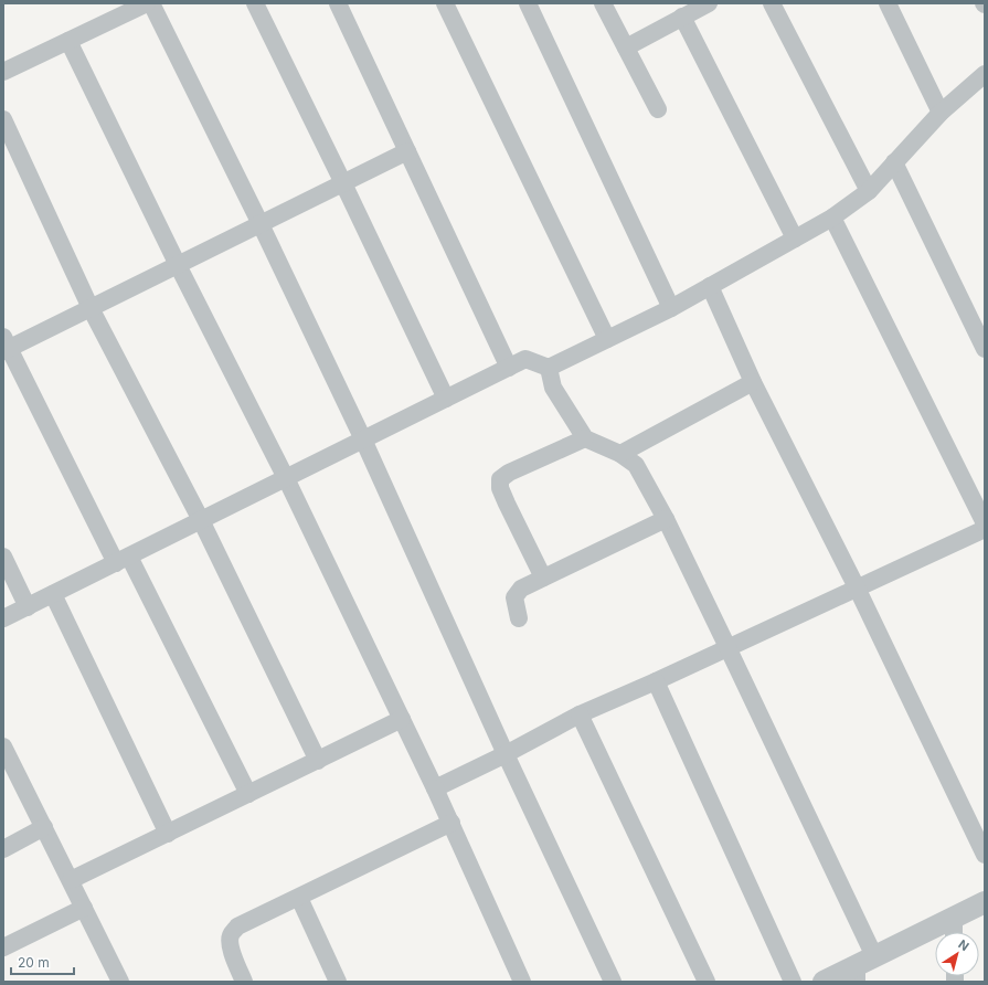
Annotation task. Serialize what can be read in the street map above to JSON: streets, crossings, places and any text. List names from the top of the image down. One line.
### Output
{"scale_bar":"20 m","north":"top right"}
